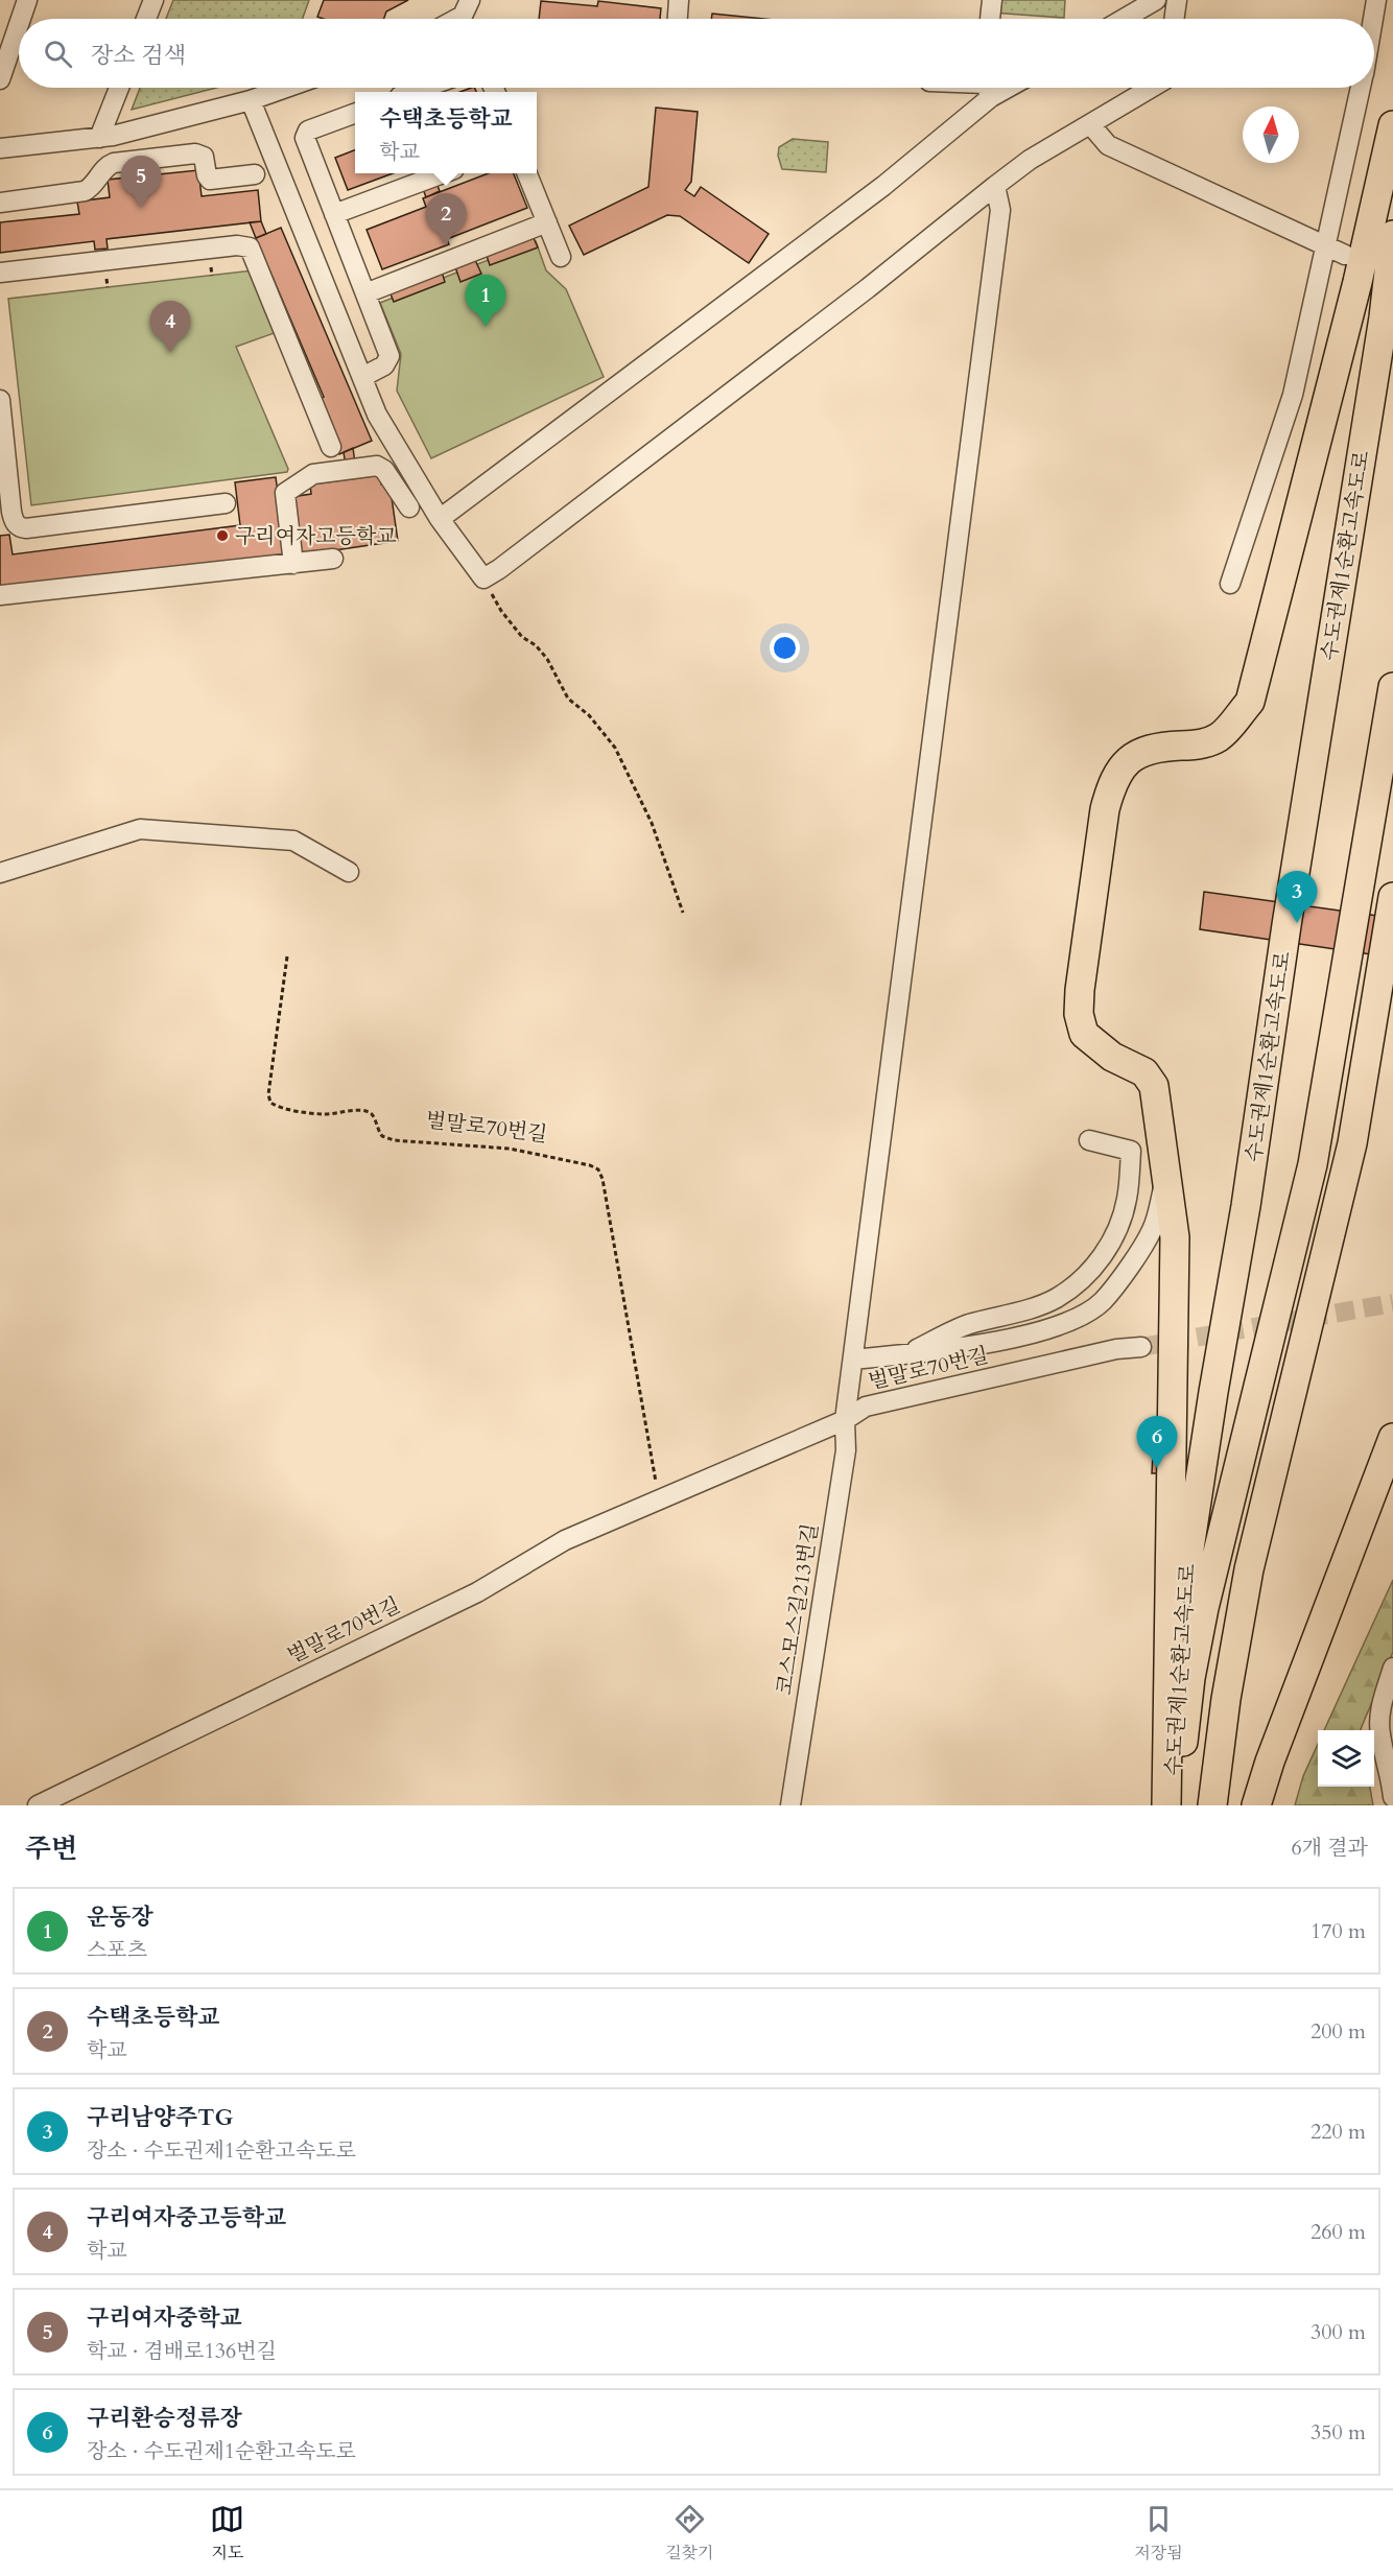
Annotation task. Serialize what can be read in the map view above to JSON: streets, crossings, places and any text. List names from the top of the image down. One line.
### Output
{"streets":{"highway":["수도권제1순환고속도로"],"street":["벌말로70번길","코스모스길213번길"]},"crossings":[["벌말로70번길","코스모스길213번길"]],"places":["구리여자고등학교"],"north":"top","page":{"search":"장소 검색","popup":["수택초등학교","학교"],"pins":["5","2","1","4","3","6"],"heading":["주변","6개 결과"],"list":[{"mark":"1","name":"운동장","note":"스포츠","value":"170 m"},{"mark":"2","name":"수택초등학교","note":"학교","value":"200 m"},{"mark":"3","name":"구리남양주TG","note":"장소 · 수도권제1순환고속도로","value":"220 m"},{"mark":"4","name":"구리여자중고등학교","note":"학교","value":"260 m"},{"mark":"5","name":"구리여자중학교","note":"학교 · 겸배로136번길","value":"300 m"},{"mark":"6","name":"구리환승정류장","note":"장소 · 수도권제1순환고속도로","value":"350 m"}],"nav":["지도","길찾기","저장됨"]}}
